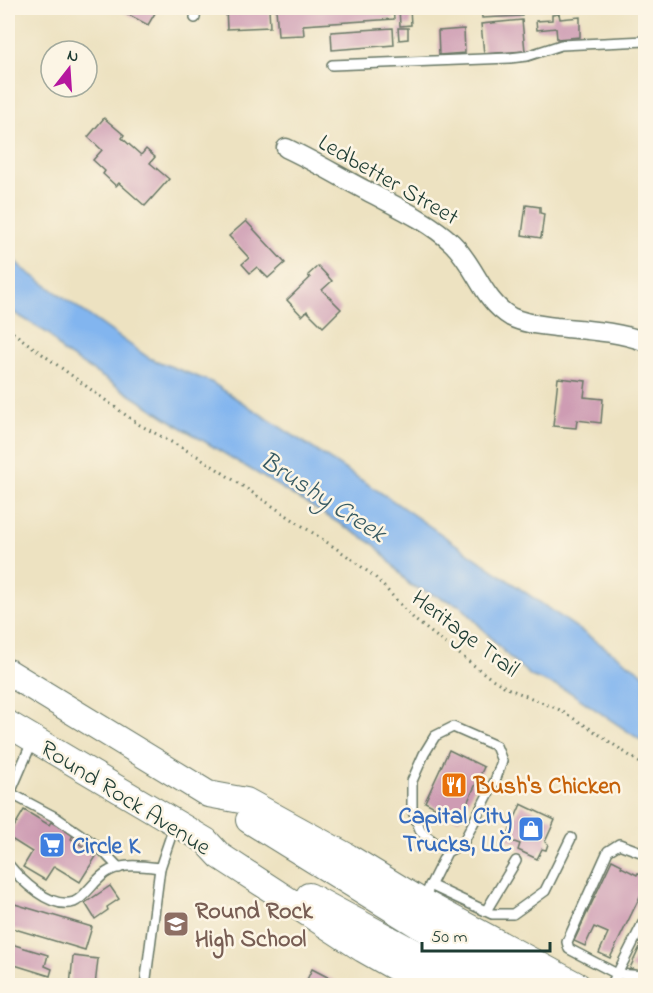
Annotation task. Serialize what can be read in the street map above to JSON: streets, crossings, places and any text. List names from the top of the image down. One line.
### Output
{"streets":{"main road":["Round Rock Avenue"],"street":["Ledbetter Street"],"path":["Heritage Trail"]},"water":["Brushy Creek"],"places":{"restaurant":["Bush's Chicken"],"shop":["Capital City Trucks, LLC"],"supermarket":["Circle K"],"school or university":["Round Rock High School"]},"scale_bar":"50 m","north":"top"}
